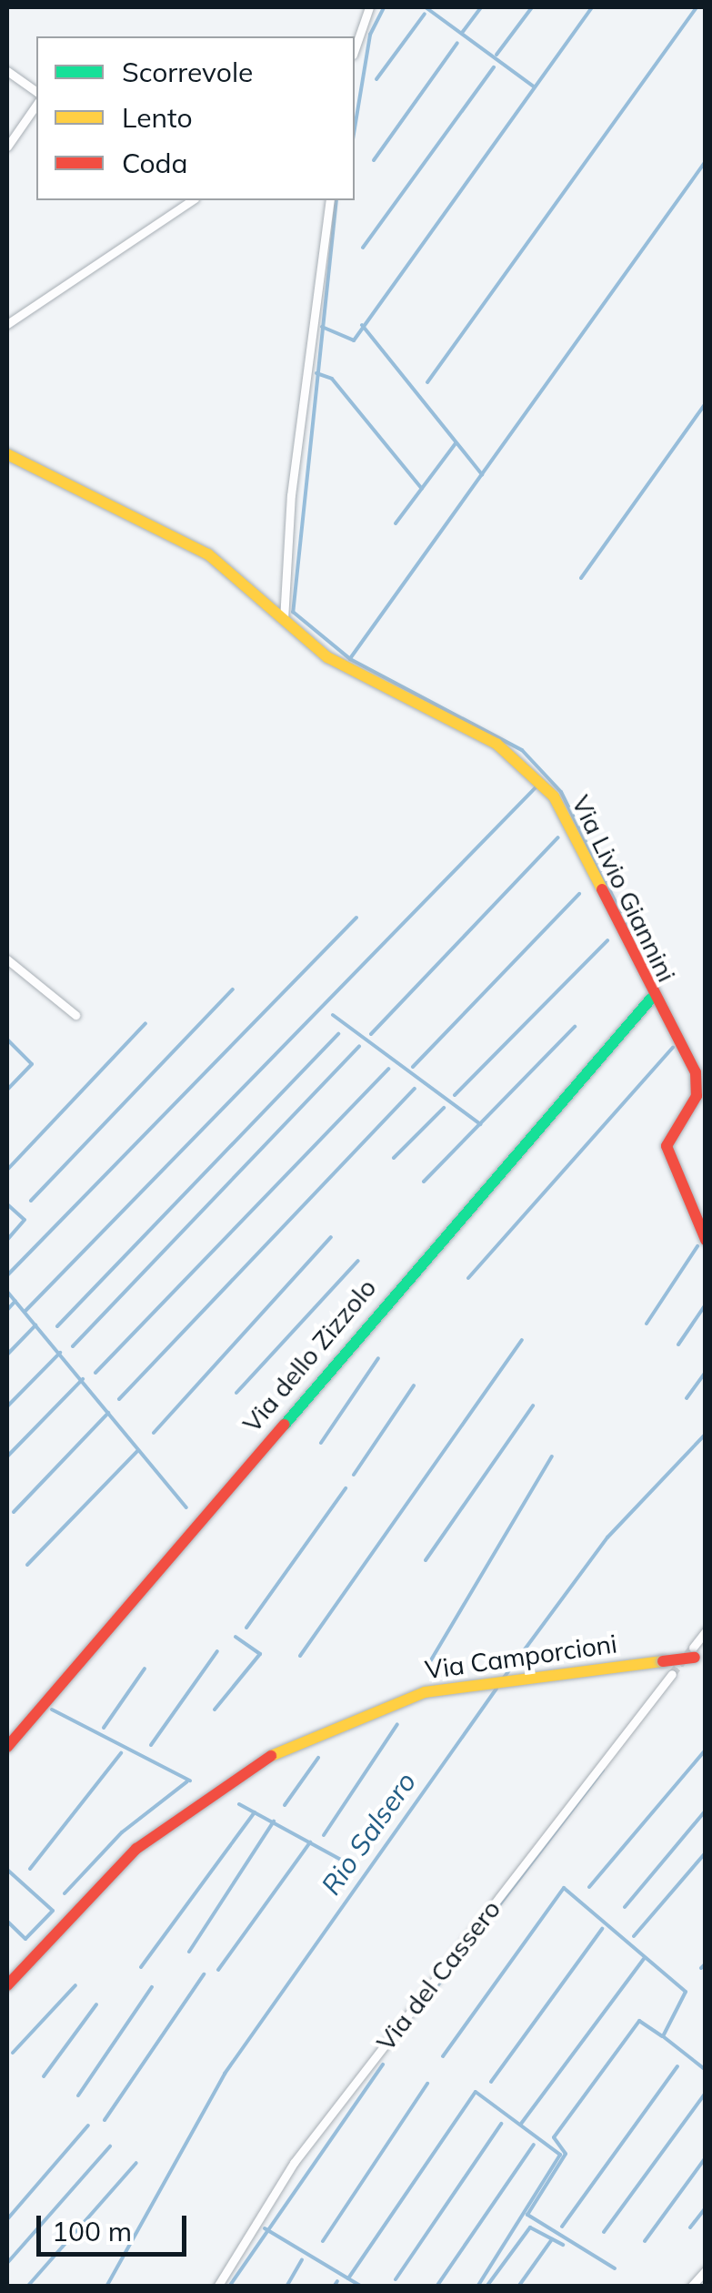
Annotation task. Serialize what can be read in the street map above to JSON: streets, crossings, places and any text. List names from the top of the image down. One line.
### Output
{"streets":{"street":["Via Livio Giannini","Via dello Zizzolo","Via Camporcioni","Via del Cassero"]},"crossings":[["Via Livio Giannini","Via dello Zizzolo"]],"water":["Rio Salsero"],"legend":["Scorrevole","Lento","Coda"],"scale_bar":"100 m"}
